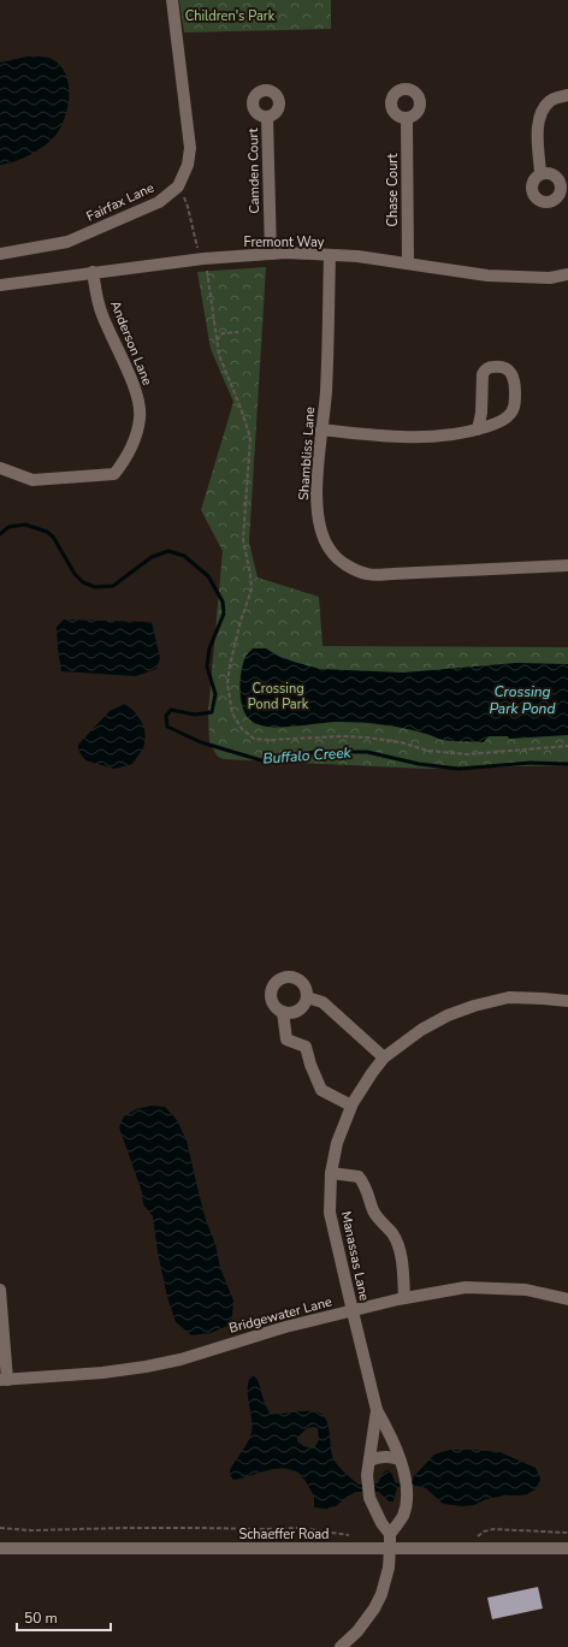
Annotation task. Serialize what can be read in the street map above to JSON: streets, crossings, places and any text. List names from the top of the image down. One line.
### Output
{"streets":{"street":["Camden Court","Chase Court","Fairfax Lane","Fremont Way","Anderson Lane","Shambliss Lane","Manassas Lane","Bridgewater Lane","Schaeffer Road"]},"crossings":[["Camden Court","Fremont Way"],["Chase Court","Fremont Way"],["Fremont Way","Anderson Lane"],["Fremont Way","Shambliss Lane"],["Manassas Lane","Bridgewater Lane"]],"water":["Crossing Park Pond","Buffalo Creek"],"parks":["Children's Park","Crossing Pond Park"],"scale_bar":"50 m"}
